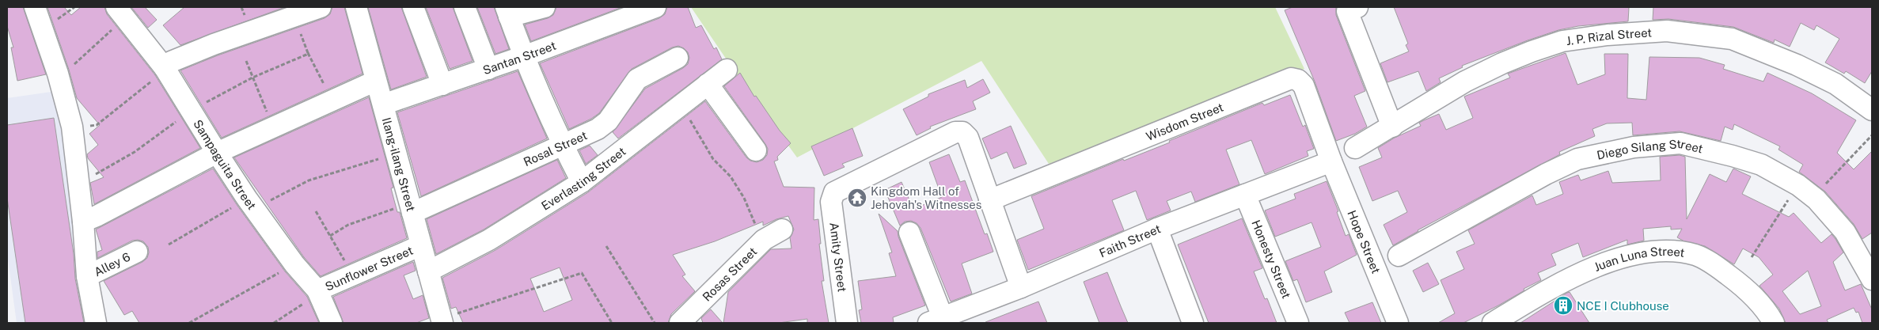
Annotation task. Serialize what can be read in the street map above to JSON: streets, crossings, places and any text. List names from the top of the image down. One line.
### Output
{"streets":{"street":["J. P. Rizal Street","Santan Street","Wisdom Street","Rosal Street","Diego Silang Street","Sampaguita Street","Ilang-ilang Street","Everlasting Street","Faith Street","Hope Street","Amity Street","Honesty Street","Juan Luna Street","Alley 6","Sunflower Street","Rosas Street"]},"crossings":[["Santan Street","Ilang-ilang Street"],["Wisdom Street","Faith Street"],["Wisdom Street","Hope Street"],["Wisdom Street","Amity Street"],["Rosal Street","Ilang-ilang Street"],["Sampaguita Street","Sunflower Street"],["Ilang-ilang Street","Everlasting Street"],["Ilang-ilang Street","Sunflower Street"],["Faith Street","Hope Street"],["Faith Street","Honesty Street"]],"places":{"temple":["Kingdom Hall of Jehovah's Witnesses"],"building":["NCE I Clubhouse"]}}
